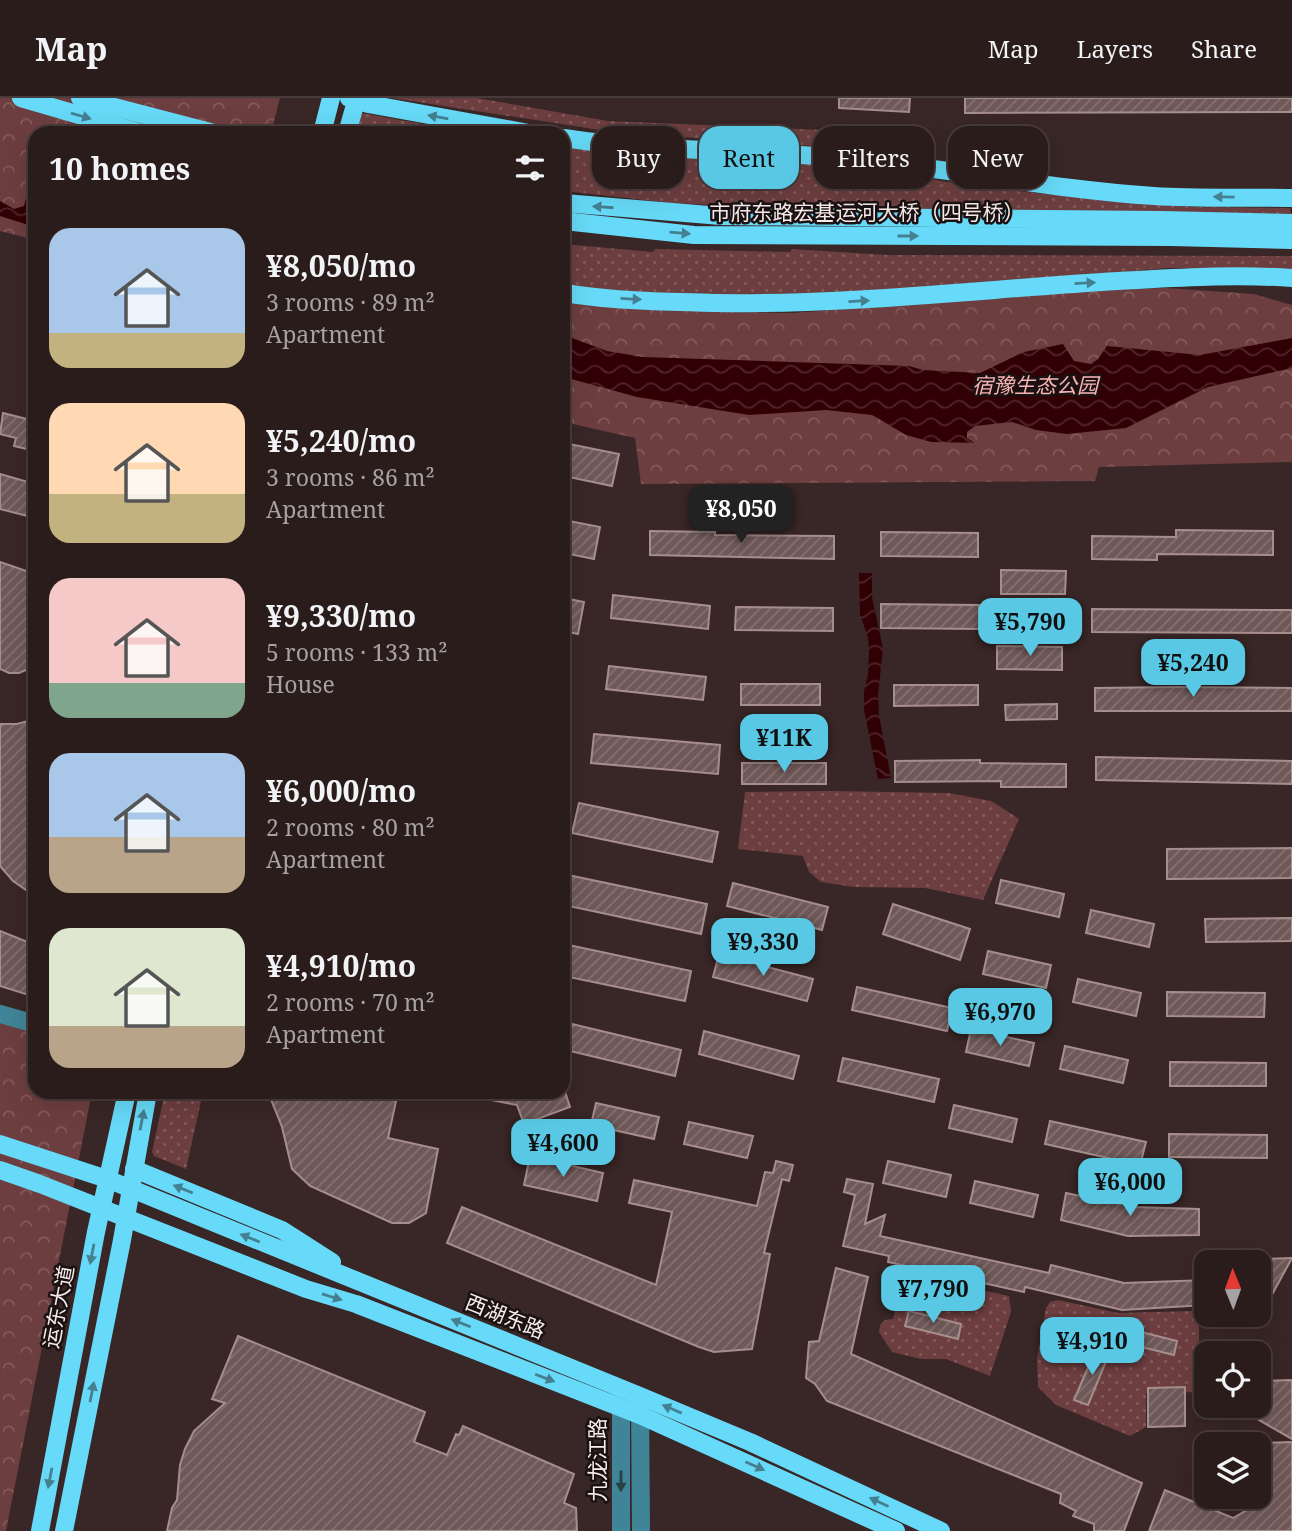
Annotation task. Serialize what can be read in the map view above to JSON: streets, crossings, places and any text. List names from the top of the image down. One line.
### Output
{"streets":{"main road":["市府东路宏基运河大桥（四号桥）","运东大道","西湖东路"],"street":["九龙江路"]},"crossings":[["运东大道","西湖东路"],["西湖东路","九龙江路"]],"parks":["宿豫生态公园"],"north":"top","page":{"header":"Map","nav":["Map","Layers","Share"],"chip":["Buy","Rent","Filters","New"],"heading":"10 homes","list":[{"name":"¥8,050/mo","note":"3 rooms · 89 m² · Apartment"},{"name":"¥5,240/mo","note":"3 rooms · 86 m² · Apartment"},{"name":"¥9,330/mo","note":"5 rooms · 133 m² · House"},{"name":"¥6,000/mo","note":"2 rooms · 80 m² · Apartment"},{"name":"¥4,910/mo","note":"2 rooms · 70 m² · Apartment"}],"price":["¥8,050","¥5,790","¥5,240","¥11K","¥9,330","¥6,970","¥4,600","¥6,000","¥7,790","¥4,910"]}}
